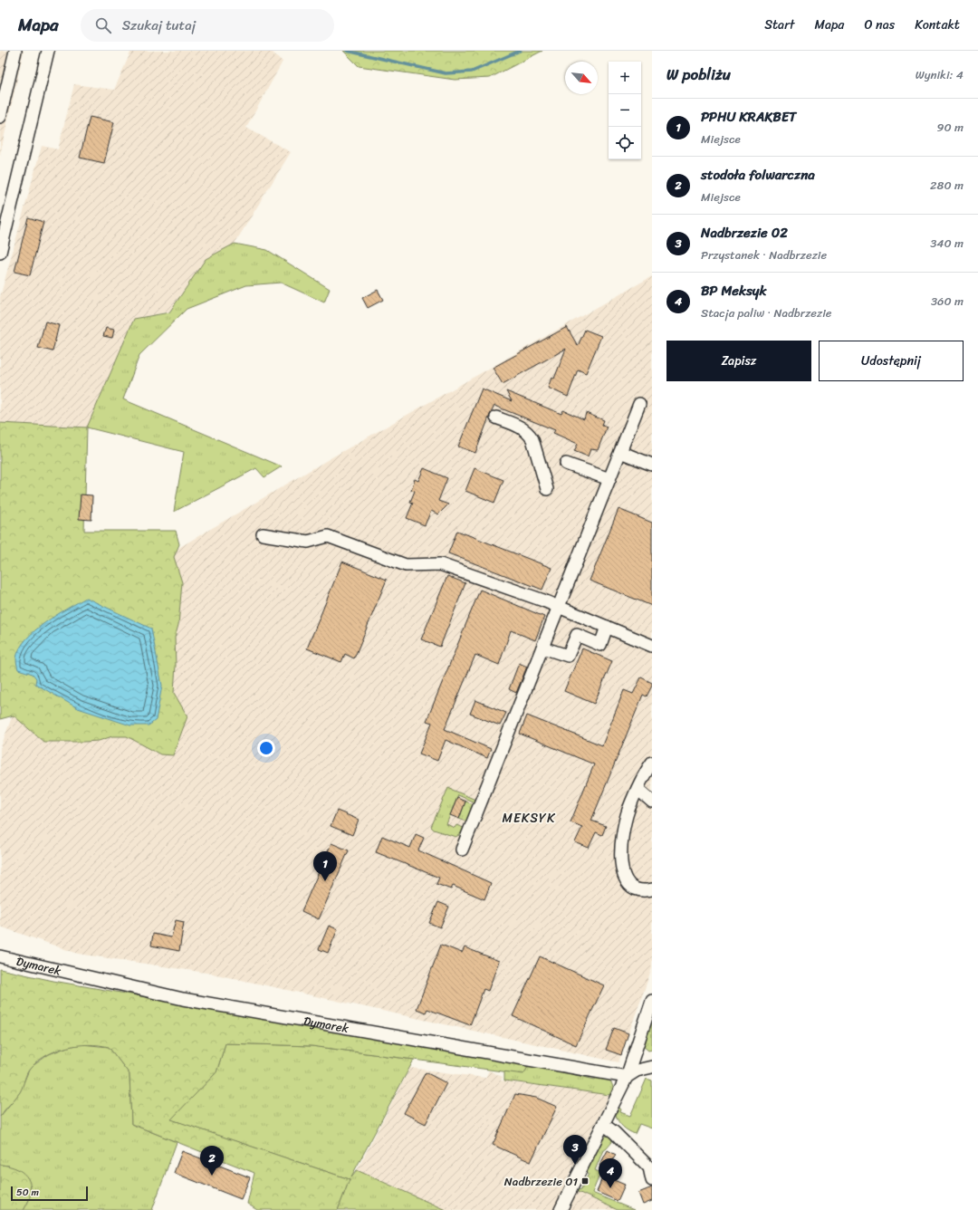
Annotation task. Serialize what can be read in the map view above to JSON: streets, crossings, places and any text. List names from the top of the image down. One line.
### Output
{"streets":{"street":["Dymarek"]},"districts":["MEKSYK"],"places":{"transit":["Nadbrzezie 01"]},"scale_bar":"50 m","north":"bottom right","page":{"header":"Mapa","search":"Szukaj tutaj","nav":["Start","Mapa","O nas","Kontakt"],"heading":["W pobliżu","Wyniki: 4"],"map_buttons":["+","−"],"list":[{"mark":"1","name":"PPHU KRAKBET","note":"Miejsce","value":"90 m"},{"mark":"2","name":"stodoła folwarczna","note":"Miejsce","value":"280 m"},{"mark":"3","name":"Nadbrzezie 02","note":"Przystanek · Nadbrzezie","value":"340 m"},{"mark":"4","name":"BP Meksyk","note":"Stacja paliw · Nadbrzezie","value":"360 m"}],"buttons":["Zapisz","Udostępnij"],"pins":["1","3","2","4"],"scale":"50 m"}}
